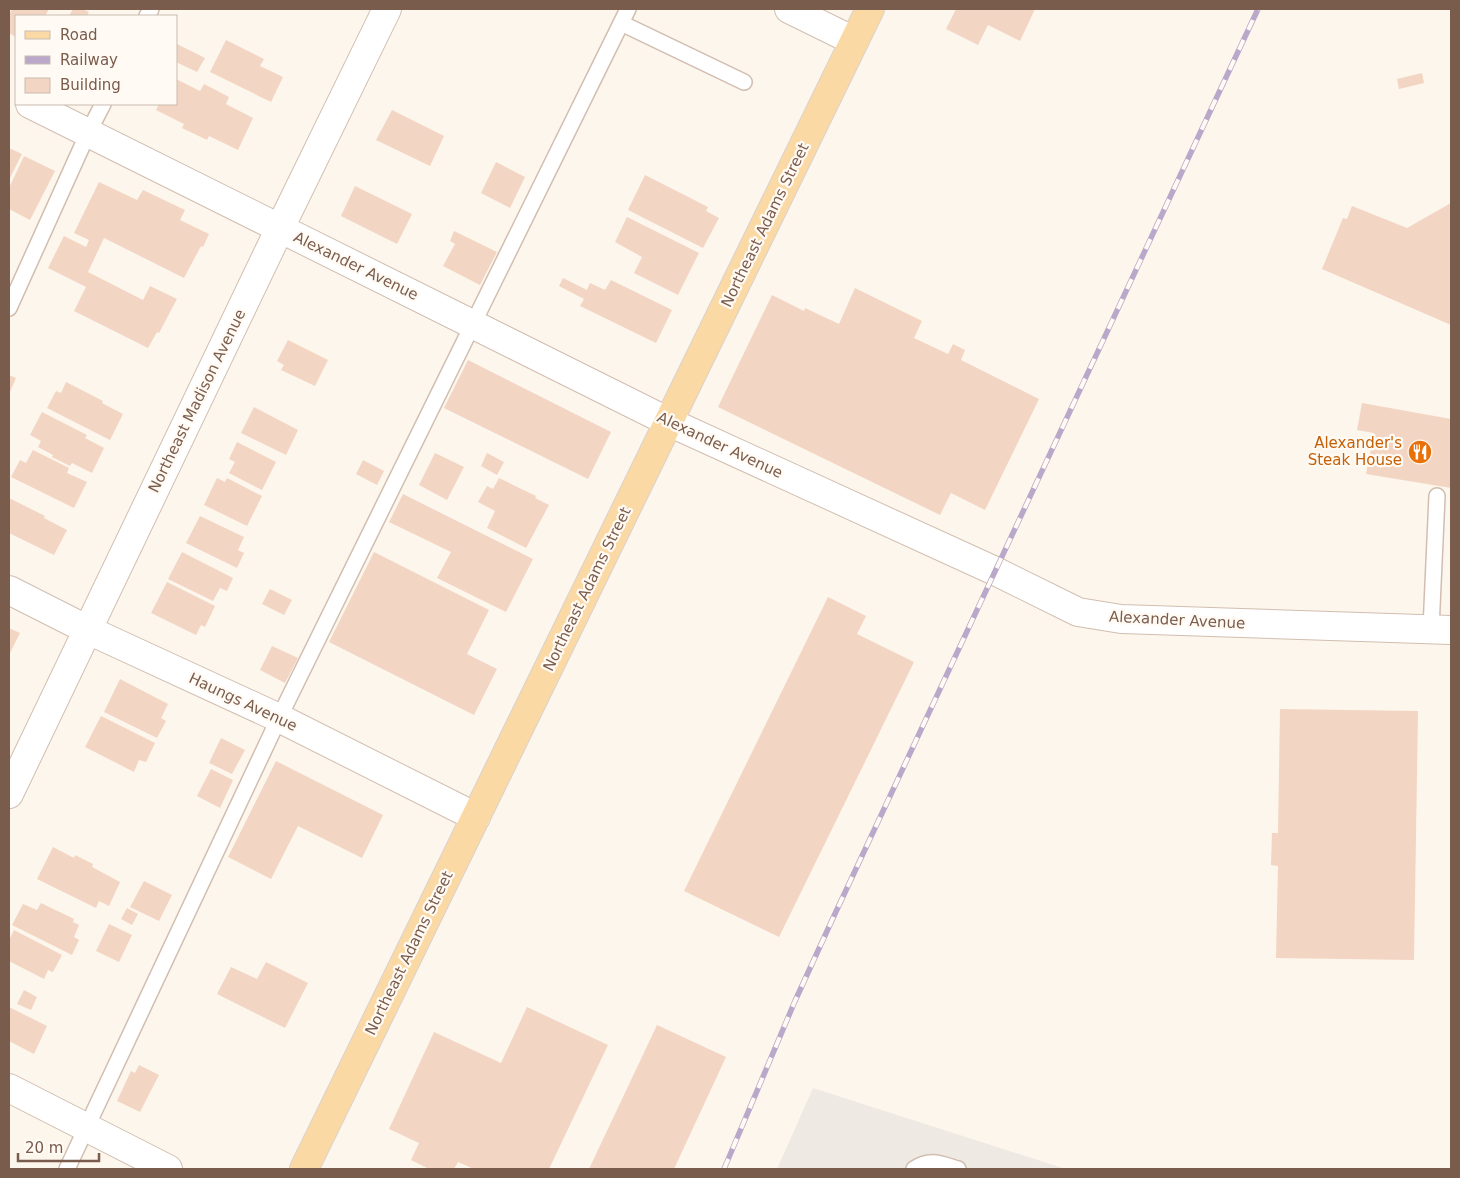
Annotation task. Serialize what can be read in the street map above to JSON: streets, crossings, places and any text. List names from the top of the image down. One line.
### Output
{"streets":{"main road":["Northeast Adams Street"],"street":["Alexander Avenue","Northeast Madison Avenue","Haungs Avenue"]},"crossings":[["Northeast Adams Street","Alexander Avenue"],["Northeast Adams Street","Haungs Avenue"],["Alexander Avenue","Northeast Madison Avenue"],["Northeast Madison Avenue","Haungs Avenue"]],"places":{"restaurant":["Alexander's Steak House"]},"legend":["Road","Railway","Building"],"scale_bar":"20 m"}
